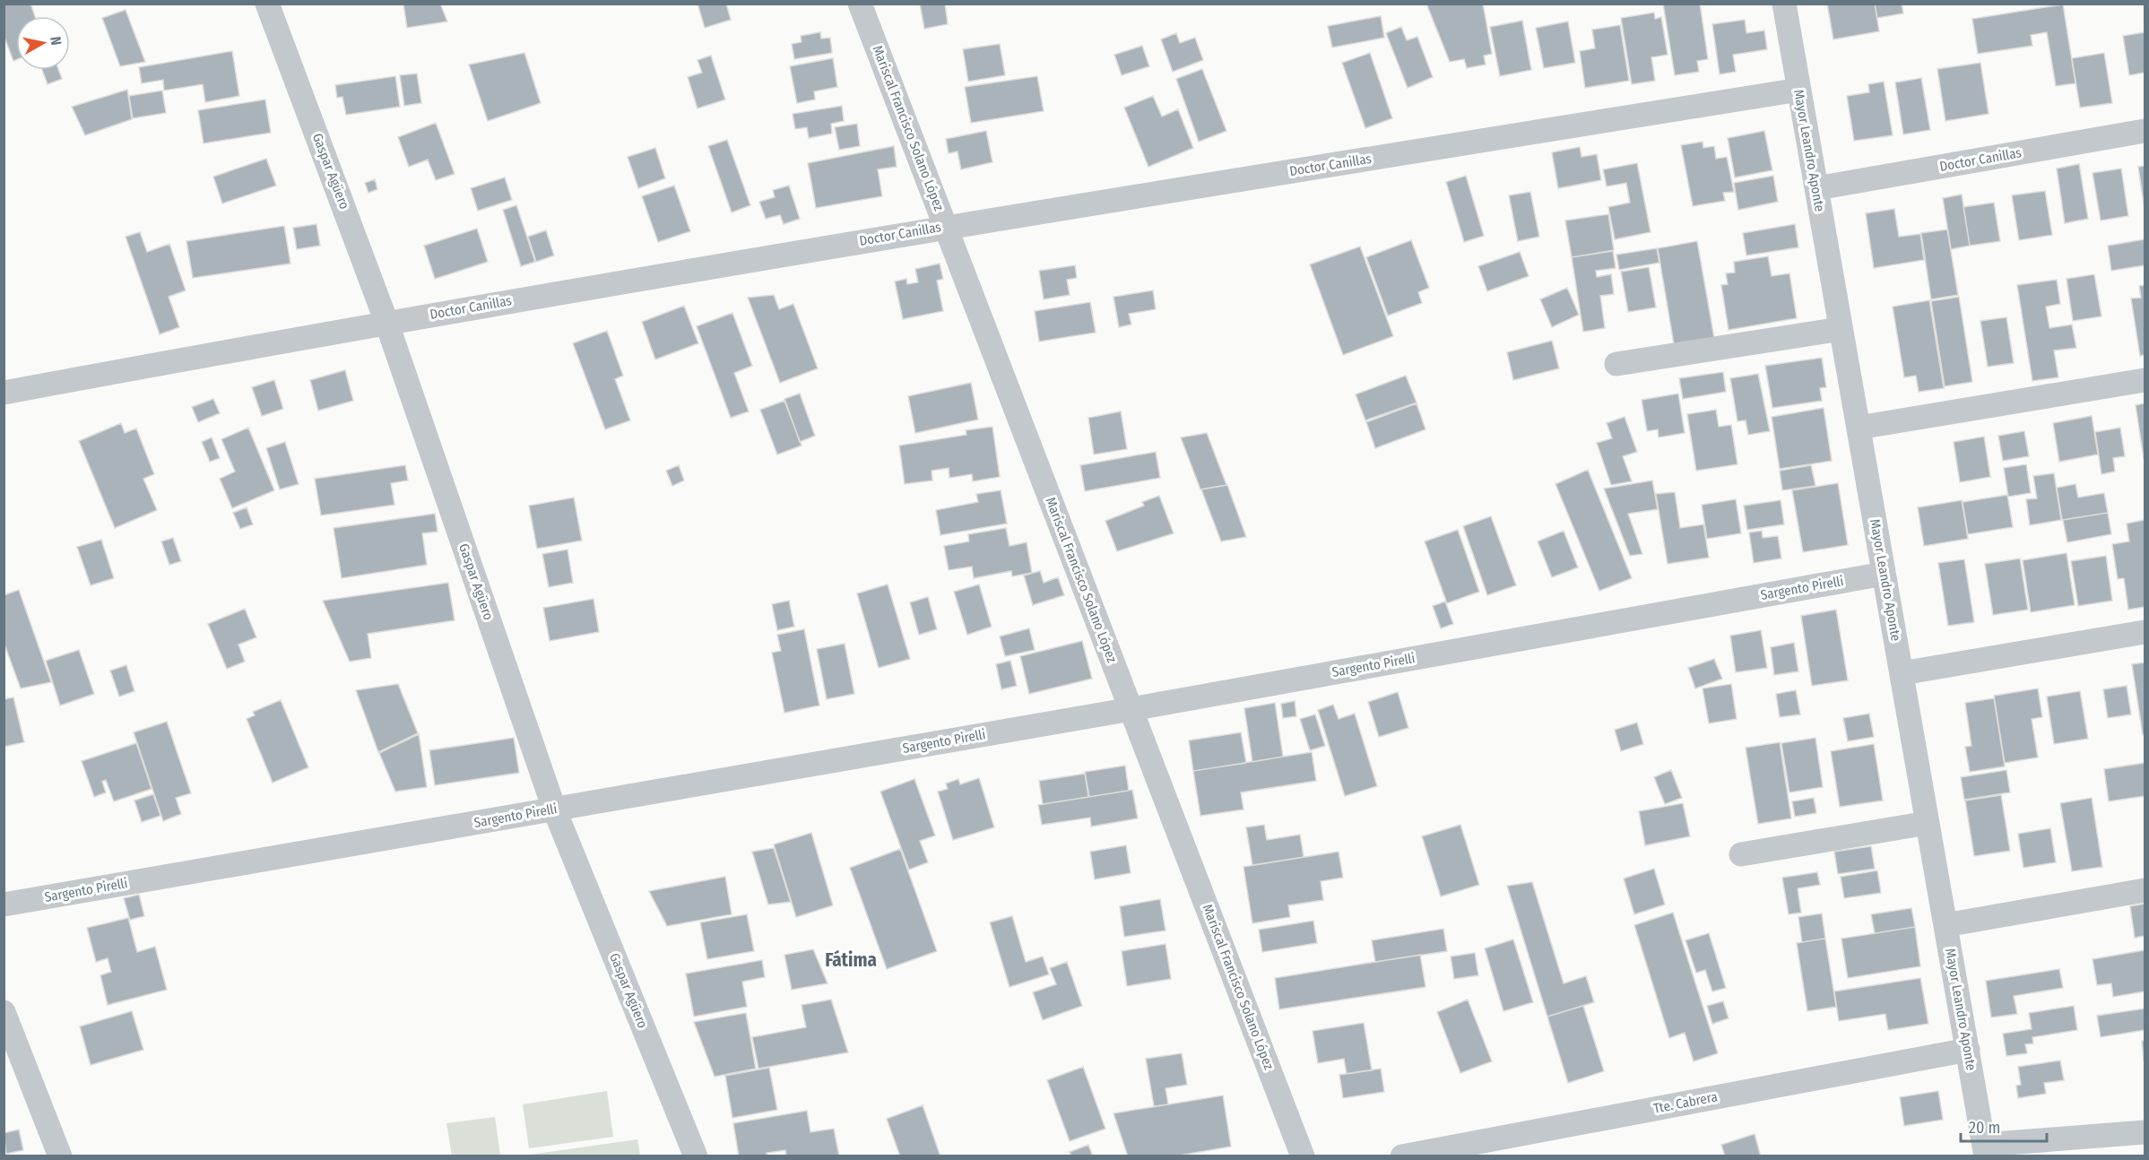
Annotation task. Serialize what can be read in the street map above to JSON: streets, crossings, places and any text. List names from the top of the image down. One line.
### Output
{"streets":{"street":["Mariscal Francisco Solano López","Mayor Leandro Aponte","Doctor Canillas","Gaspar Agüero","Sargento Pirelli","Tte. Cabrera"]},"crossings":[["Mariscal Francisco Solano López","Doctor Canillas"],["Mariscal Francisco Solano López","Sargento Pirelli"],["Mayor Leandro Aponte","Doctor Canillas"],["Mayor Leandro Aponte","Sargento Pirelli"],["Mayor Leandro Aponte","Tte. Cabrera"],["Doctor Canillas","Gaspar Agüero"],["Gaspar Agüero","Sargento Pirelli"]],"districts":["Fátima"],"scale_bar":"20 m","north":"right"}
